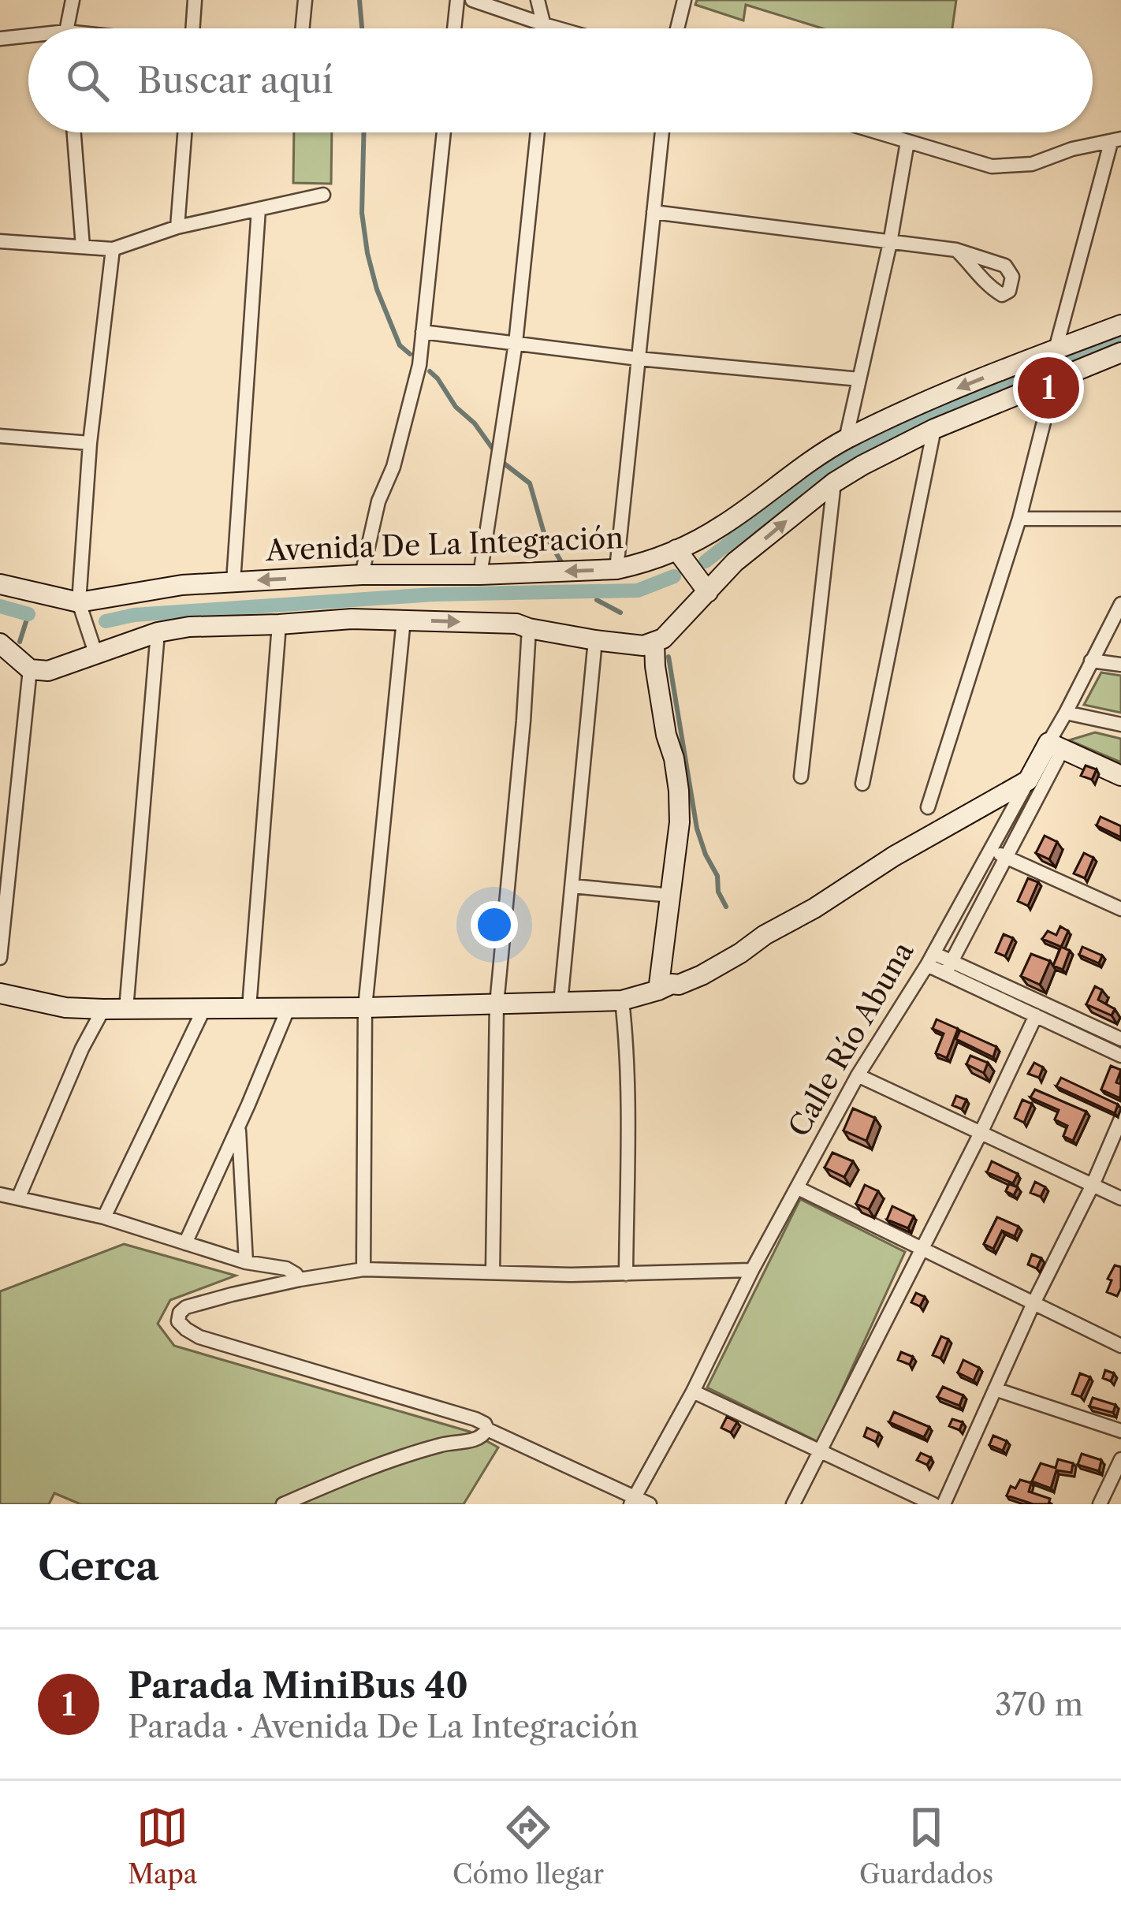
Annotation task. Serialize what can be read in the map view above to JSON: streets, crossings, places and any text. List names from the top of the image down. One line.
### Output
{"streets":{"main road":["Avenida De La Integración","Calle Río Abuna"]},"page":{"search":"Buscar aquí","pins":"1","heading":"Cerca","list":[{"mark":"1","name":"Parada MiniBus 40","note":"Parada · Avenida De La Integración","value":"370 m"}],"nav":["Mapa","Cómo llegar","Guardados"]}}
